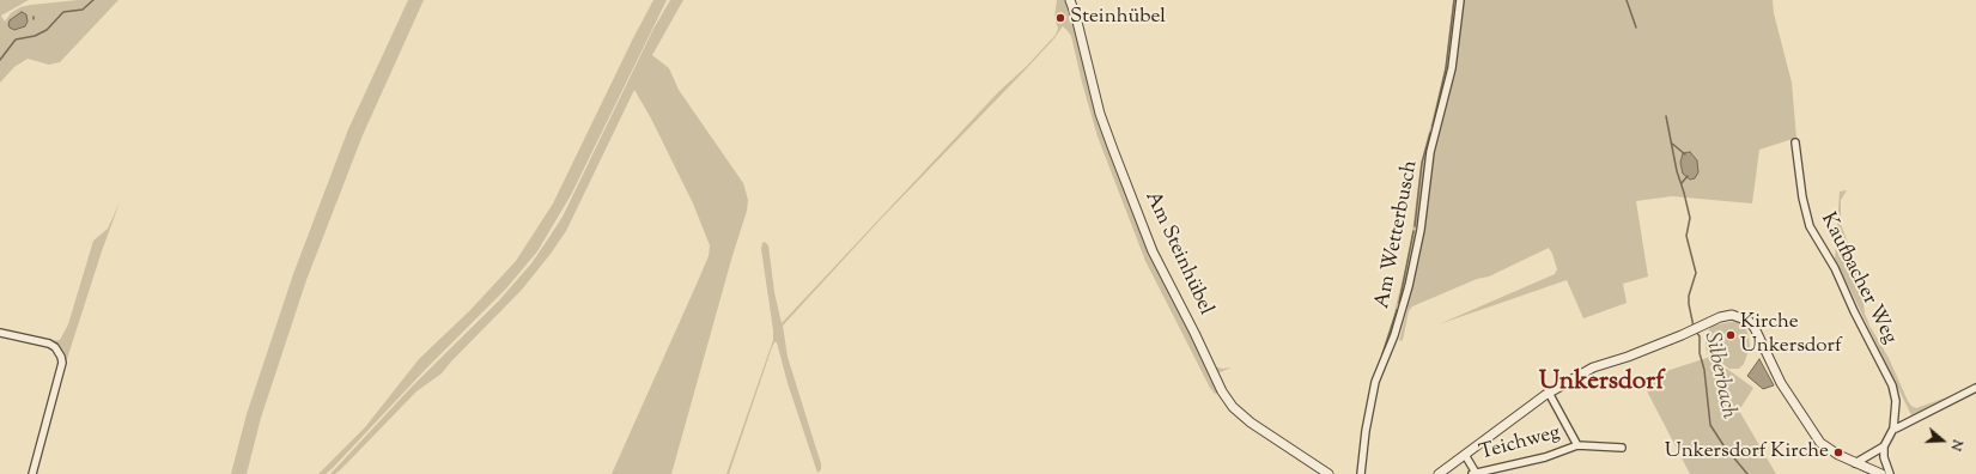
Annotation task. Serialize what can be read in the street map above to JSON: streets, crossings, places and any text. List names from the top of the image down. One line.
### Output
{"streets":{"street":["Am Wetterbusch","Am Steinhübel","Kaufbacher Weg","Teichweg"]},"districts":["Unkersdorf"],"water":["Silberbach"],"places":["Steinhübel","Kirche Unkersdorf","Unkersdorf Kirche"],"north":"right"}
